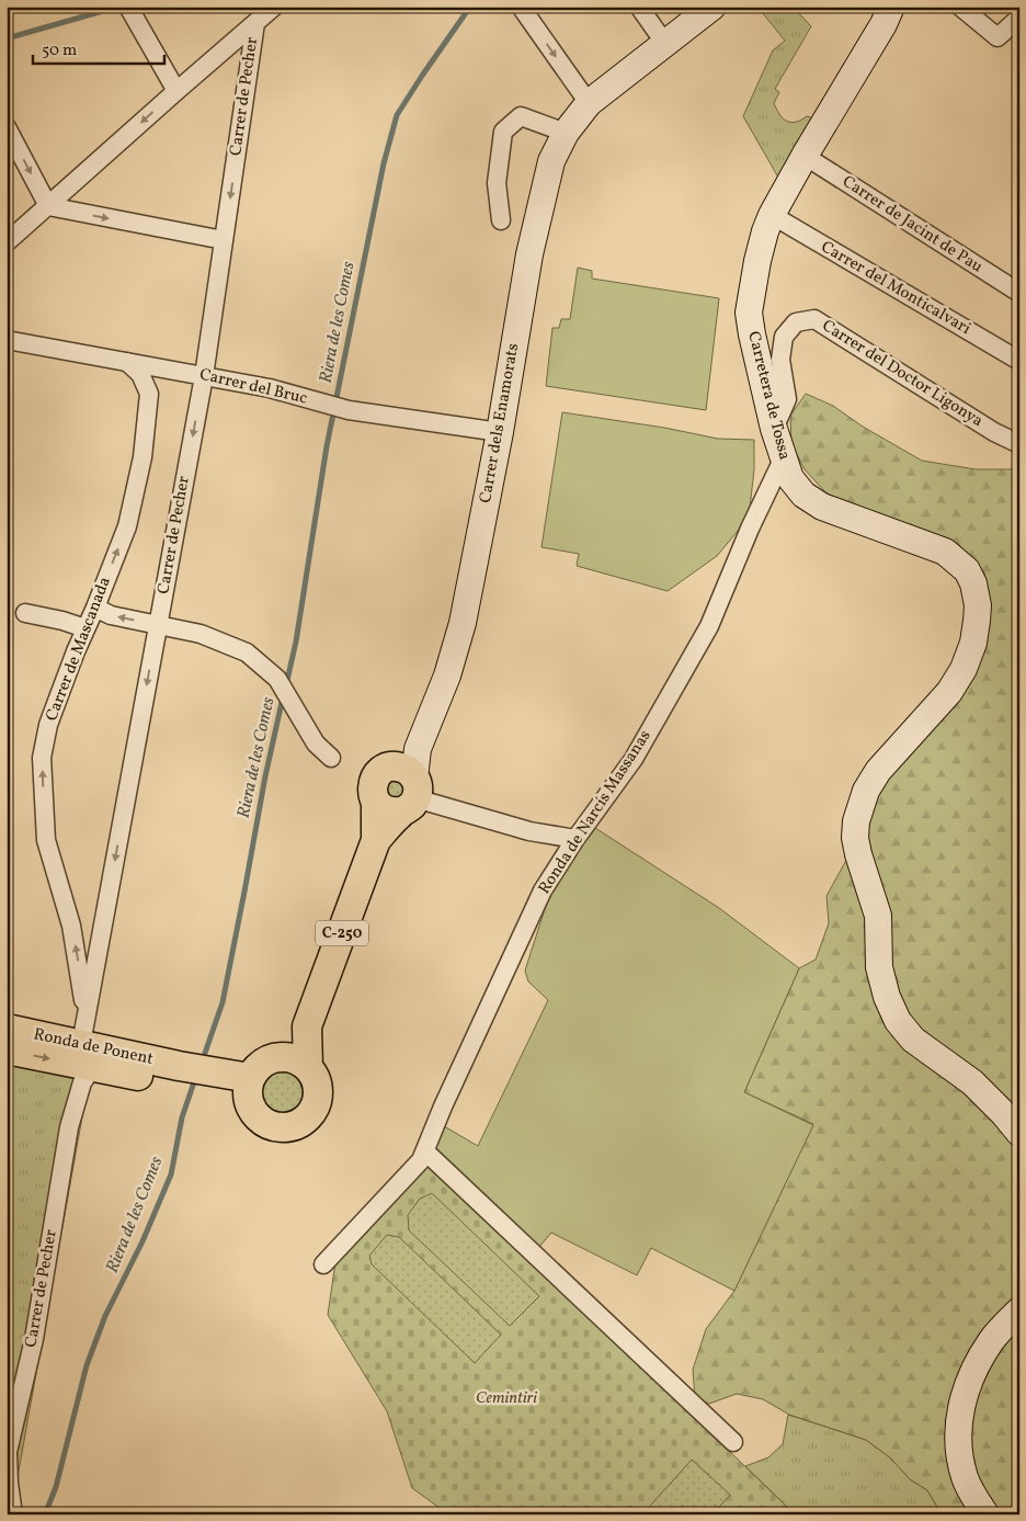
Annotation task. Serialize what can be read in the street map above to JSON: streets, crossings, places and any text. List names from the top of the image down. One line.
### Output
{"streets":{"main road":["Carretera de Tossa","Carrer dels Enamorats","C-250","Ronda de Ponent"],"street":["Carrer de Pecher","Carrer de Jacint de Pau","Carrer del Monticalvari","Carrer del Doctor Ligonya","Carrer del Bruc","Carrer de Mascanada","Ronda de Narcís Massanas"]},"crossings":[["Carrer de Pecher","Carrer del Bruc"],["Carrer de Pecher","Carrer de Mascanada"],["Carrer de Pecher","Ronda de Ponent"],["Carrer de Jacint de Pau","Carretera de Tossa"],["Carrer del Monticalvari","Carretera de Tossa"],["Carrer del Doctor Ligonya","Carretera de Tossa"],["Carrer del Bruc","Carrer dels Enamorats"],["Carrer del Bruc","Carrer de Mascanada"],["Carretera de Tossa","Ronda de Narcís Massanas"],["Carrer dels Enamorats","C-250"],["Carrer de Mascanada","Ronda de Ponent"]],"one_way":["Carrer de Pecher","Carrer de Mascanada"],"water":["Riera de les Comes"],"parks":["Cemintiri"],"scale_bar":"50 m"}
